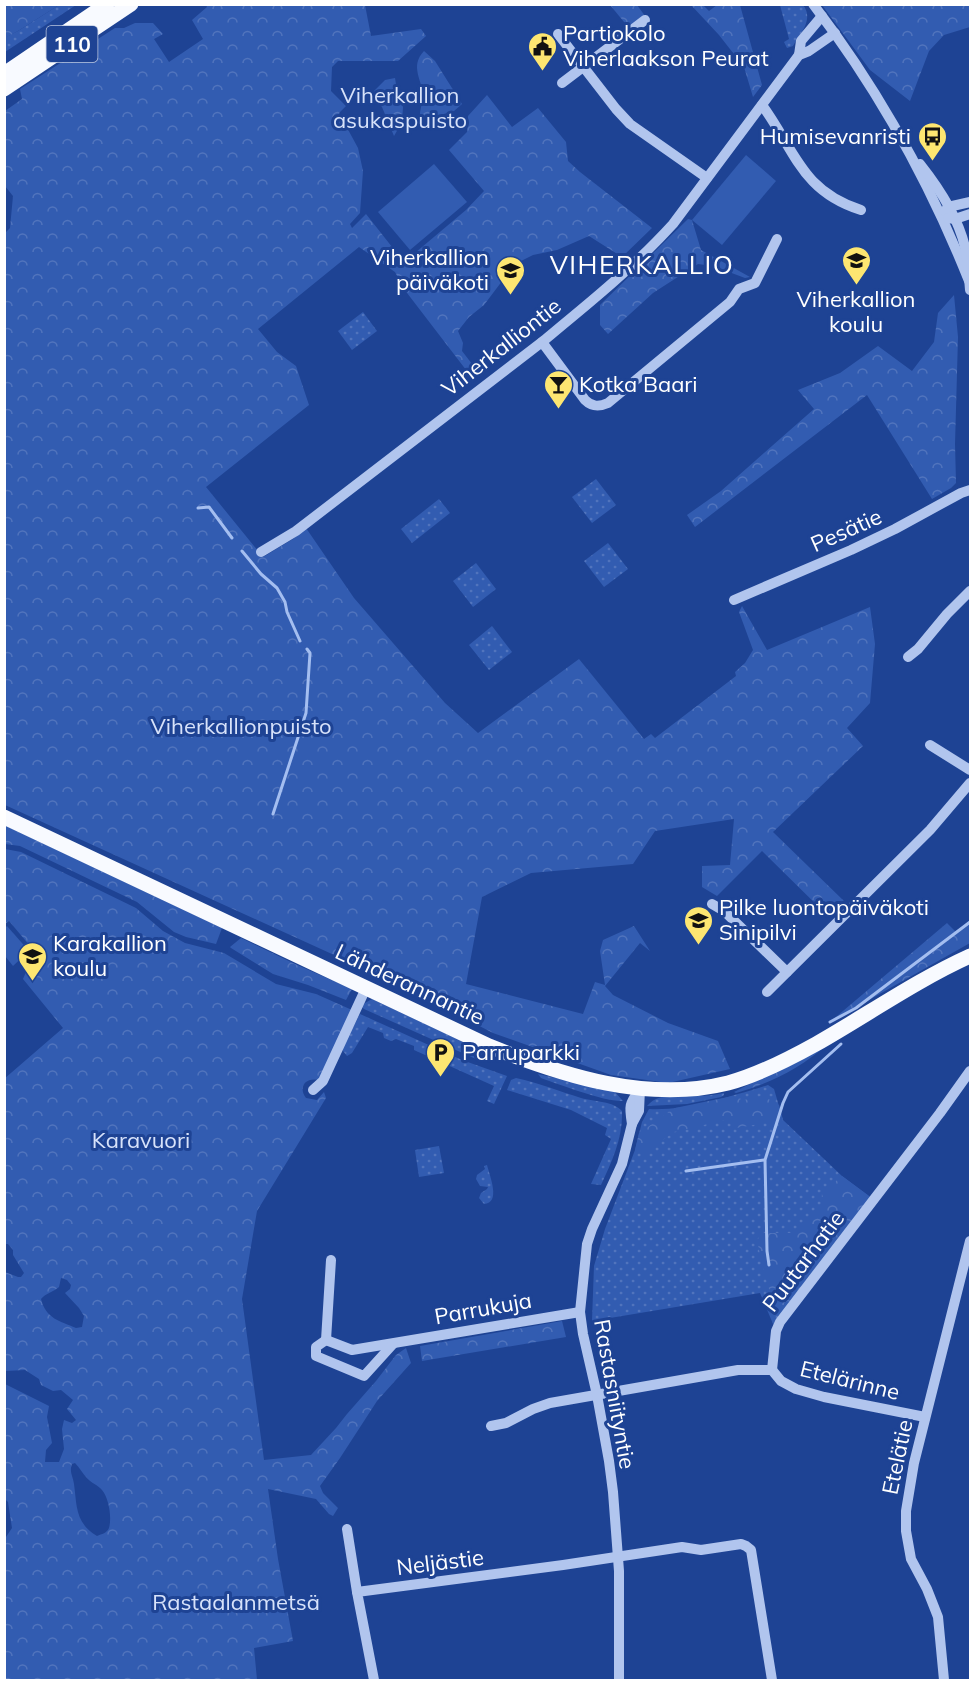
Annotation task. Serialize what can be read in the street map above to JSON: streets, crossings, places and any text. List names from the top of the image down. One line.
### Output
{"streets":{"main road":["110","Lähderannantie"],"street":["Viherkalliontie","Pesätie","Puutarhatie","Parrukuja","Etelärinne","Rastasniityntie","Etelätie","Neljästie"]},"crossings":[["Lähderannantie","Rastasniityntie"],["Puutarhatie","Etelärinne"],["Parrukuja","Rastasniityntie"],["Etelärinne","Etelätie"],["Rastasniityntie","Neljästie"]],"districts":["VIHERKALLIO"],"parks":["Viherkallion asukaspuisto","Viherkallionpuisto","Karavuori","Rastaalanmetsä"],"places":{"public building":["Partiokolo Viherlaakson Peurat"],"bus stop":["Humisevanristi"],"school or university":["Viherkallion koulu","Viherkallion päiväkoti","Pilke luontopäiväkoti Sinipilvi","Karakallion koulu"],"bar":["Kotka Baari"],"parking":["Parruparkki"]}}
